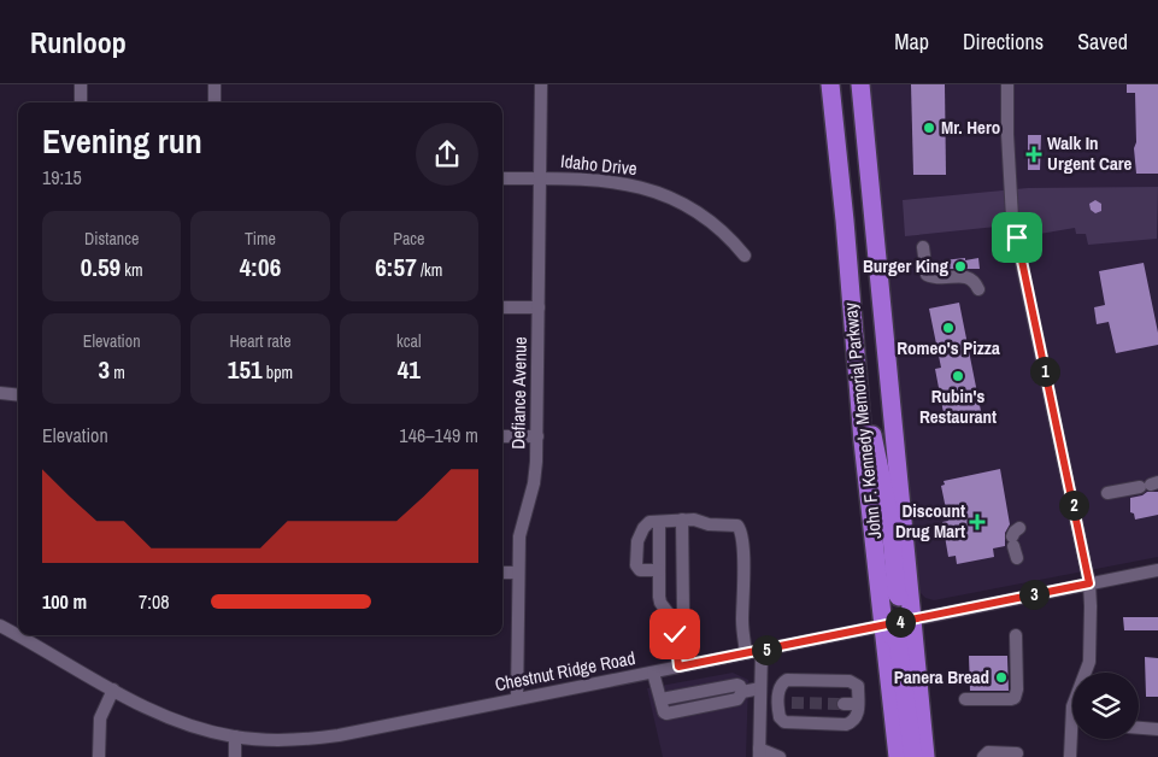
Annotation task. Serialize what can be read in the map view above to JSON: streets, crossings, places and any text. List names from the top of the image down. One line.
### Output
{"streets":{"highway":["John F. Kennedy Memorial Parkway"],"street":["Idaho Drive","Defiance Avenue","Chestnut Ridge Road"]},"crossings":[["Idaho Drive","Defiance Avenue"],["Defiance Avenue","Chestnut Ridge Road"],["John F. Kennedy Memorial Parkway","Chestnut Ridge Road"]],"places":{"other":["Mr. Hero","Burger King","Romeo's Pizza","Rubin's Restaurant","Panera Bread"],"health":["Walk In Urgent Care","Discount Drug Mart"]},"page":{"header":"Runloop","nav":["Map","Directions","Saved"],"heading":["Evening run","19:15"],"stats":[["Distance","0.59 km"],["Time","4:06"],["Pace","6:57 /km"],["Elevation","3 m"],["Heart rate","151 bpm"],["kcal","41"]],"pins":["1","2","3","4","5"],"chart":["Elevation","146–149 m"],"list":[{"name":"100 m","note":"7:08"}]}}
